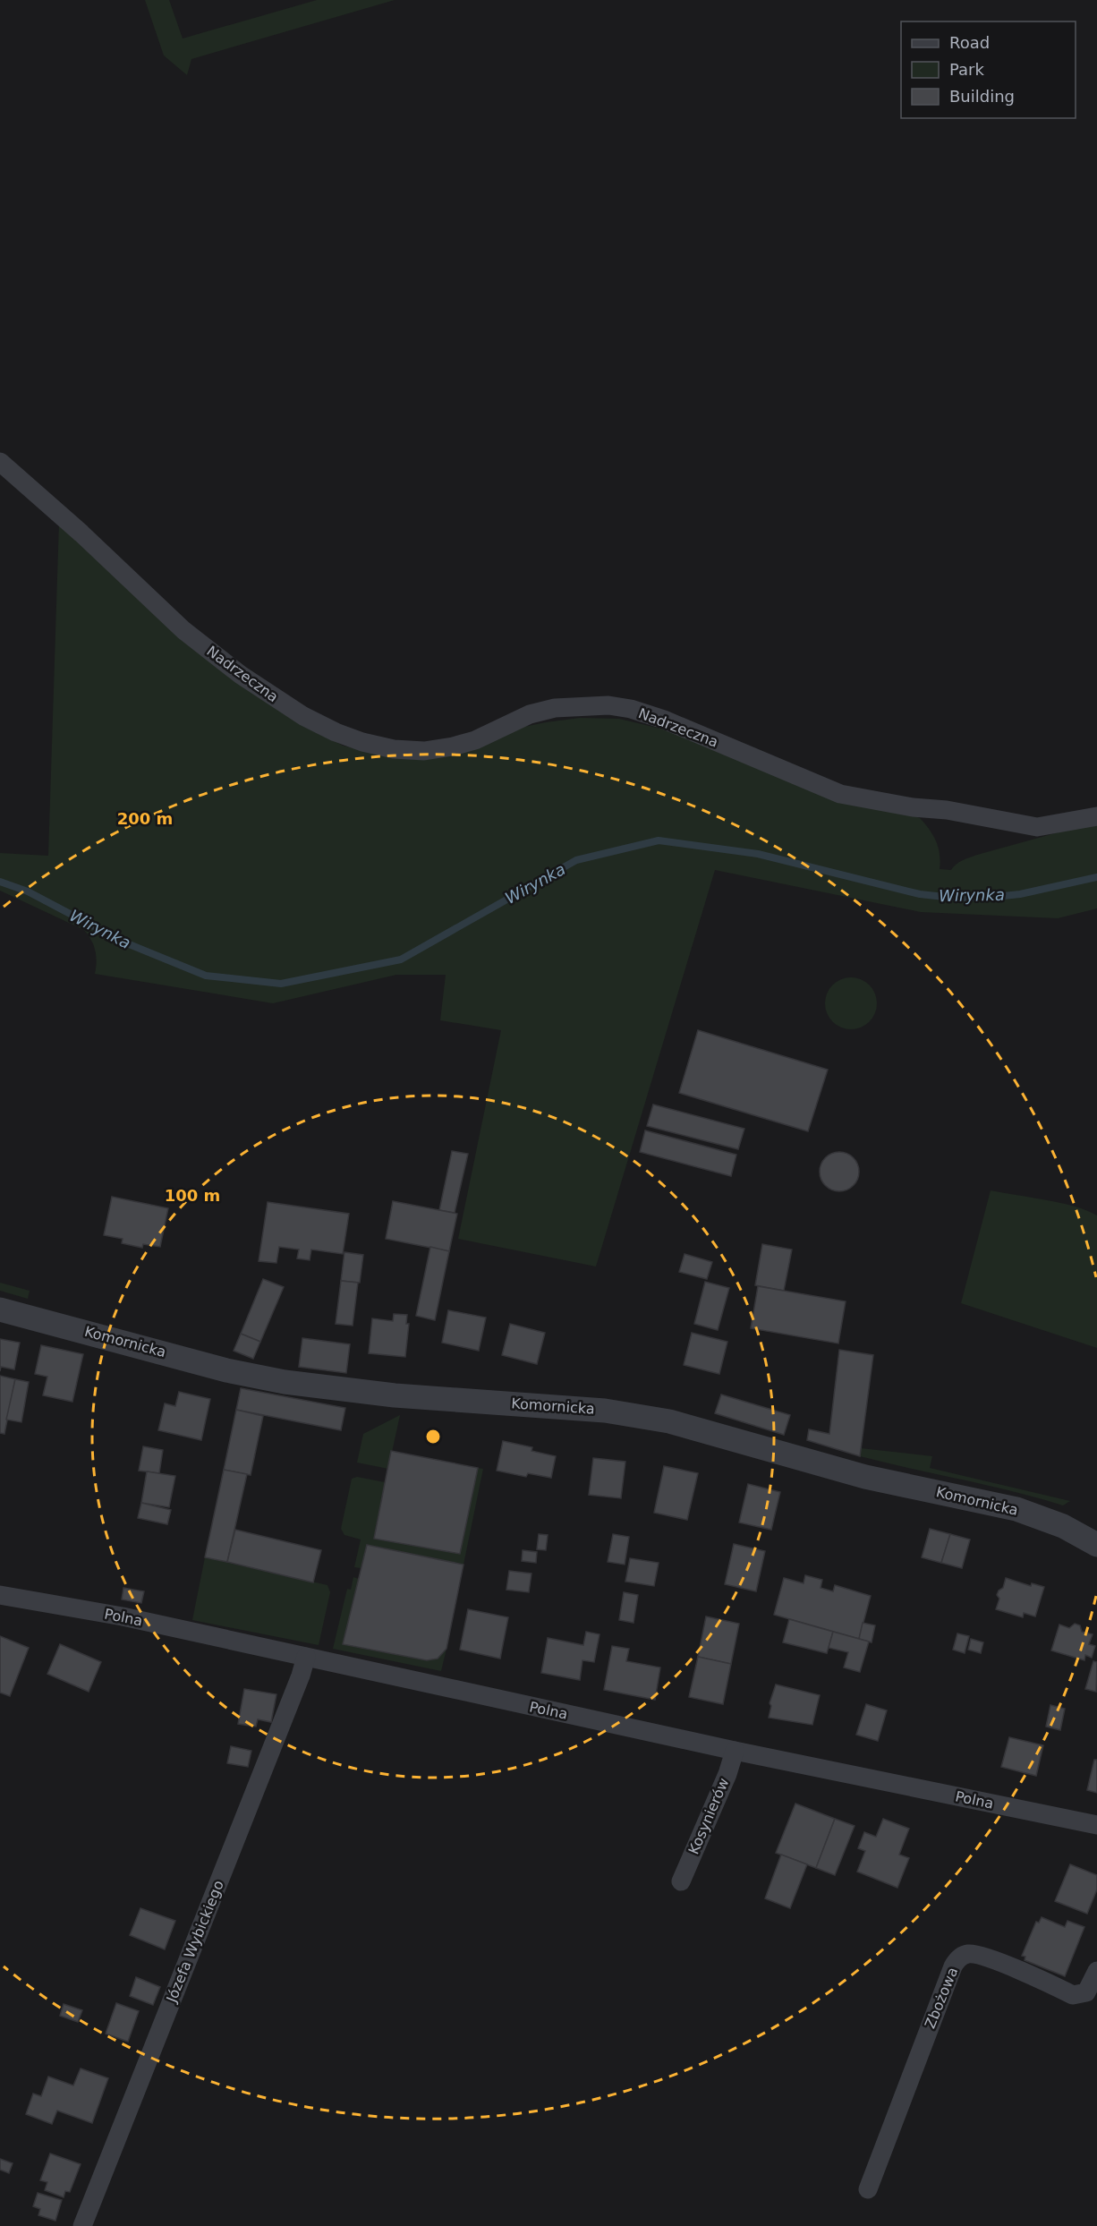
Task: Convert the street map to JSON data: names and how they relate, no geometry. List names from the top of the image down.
{
  "streets": {
    "street": [
      "Nadrzeczna",
      "Komornicka",
      "Polna",
      "Kosynierów",
      "Józefa Wybickiego",
      "Zbożowa"
    ]
  },
  "crossings": [
    ["Polna", "Kosynierów"],
    ["Polna", "Józefa Wybickiego"]
  ],
  "water": ["Wirynka"],
  "legend": ["Road", "Park", "Building"],
  "rings": ["200 m", "100 m"]
}
